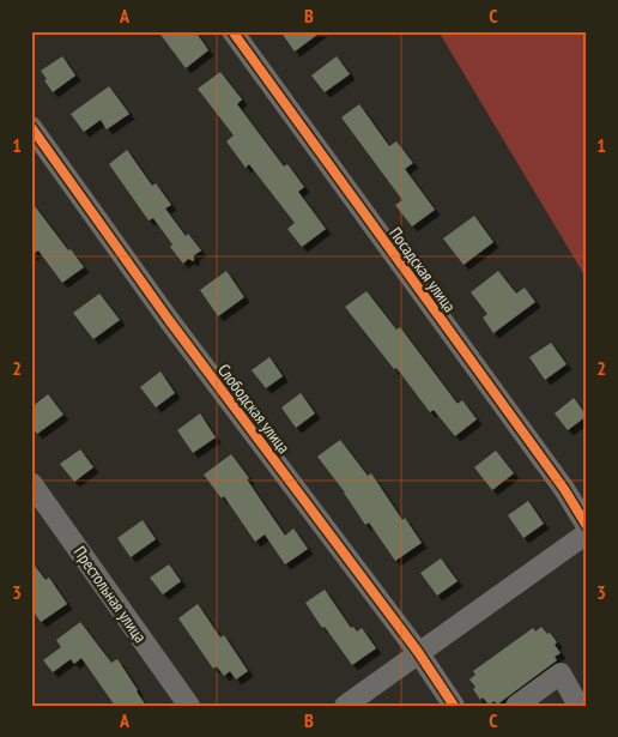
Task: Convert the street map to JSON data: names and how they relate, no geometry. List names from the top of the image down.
{
  "streets": {
    "street": ["Посадская улица", "Слободская улица", "Престольная улица"]
  },
  "grid": {
    "columns": ["A", "B", "C"],
    "rows": ["1", "2", "3"]
  }
}
